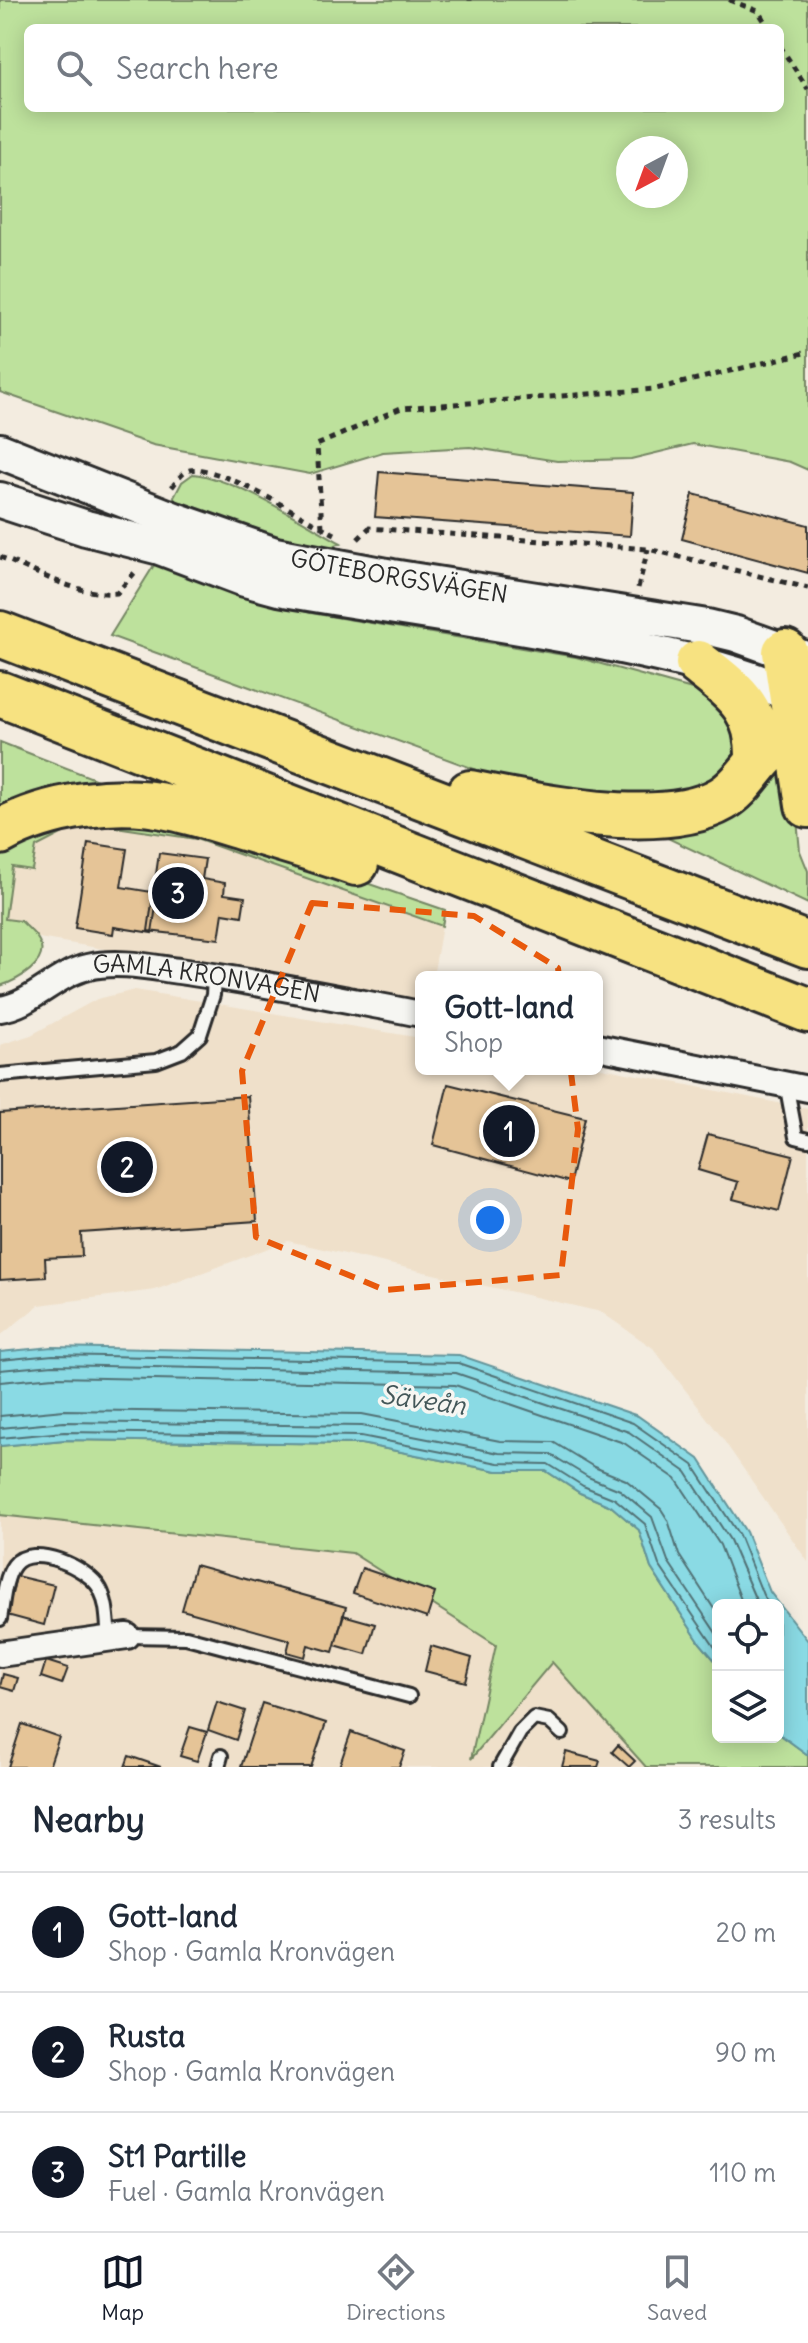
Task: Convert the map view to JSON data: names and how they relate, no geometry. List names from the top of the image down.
{
  "streets": {
    "main road": ["GÖTEBORGSVÄGEN"],
    "street": ["GAMLA KRONVÄGEN"]
  },
  "water": ["Säveån"],
  "north": "bottom left",
  "page": {
    "search": "Search here",
    "pins": ["3", "1", "2"],
    "popup": ["Gott-land", "Shop"],
    "heading": ["Nearby", "3 results"],
    "list": [
      {
        "mark": "1",
        "name": "Gott-land",
        "note": "Shop · Gamla Kronvägen",
        "value": "20 m"
      },
      {
        "mark": "2",
        "name": "Rusta",
        "note": "Shop · Gamla Kronvägen",
        "value": "90 m"
      },
      {
        "mark": "3",
        "name": "St1 Partille",
        "note": "Fuel · Gamla Kronvägen",
        "value": "110 m"
      }
    ],
    "nav": ["Map", "Directions", "Saved"]
  }
}
